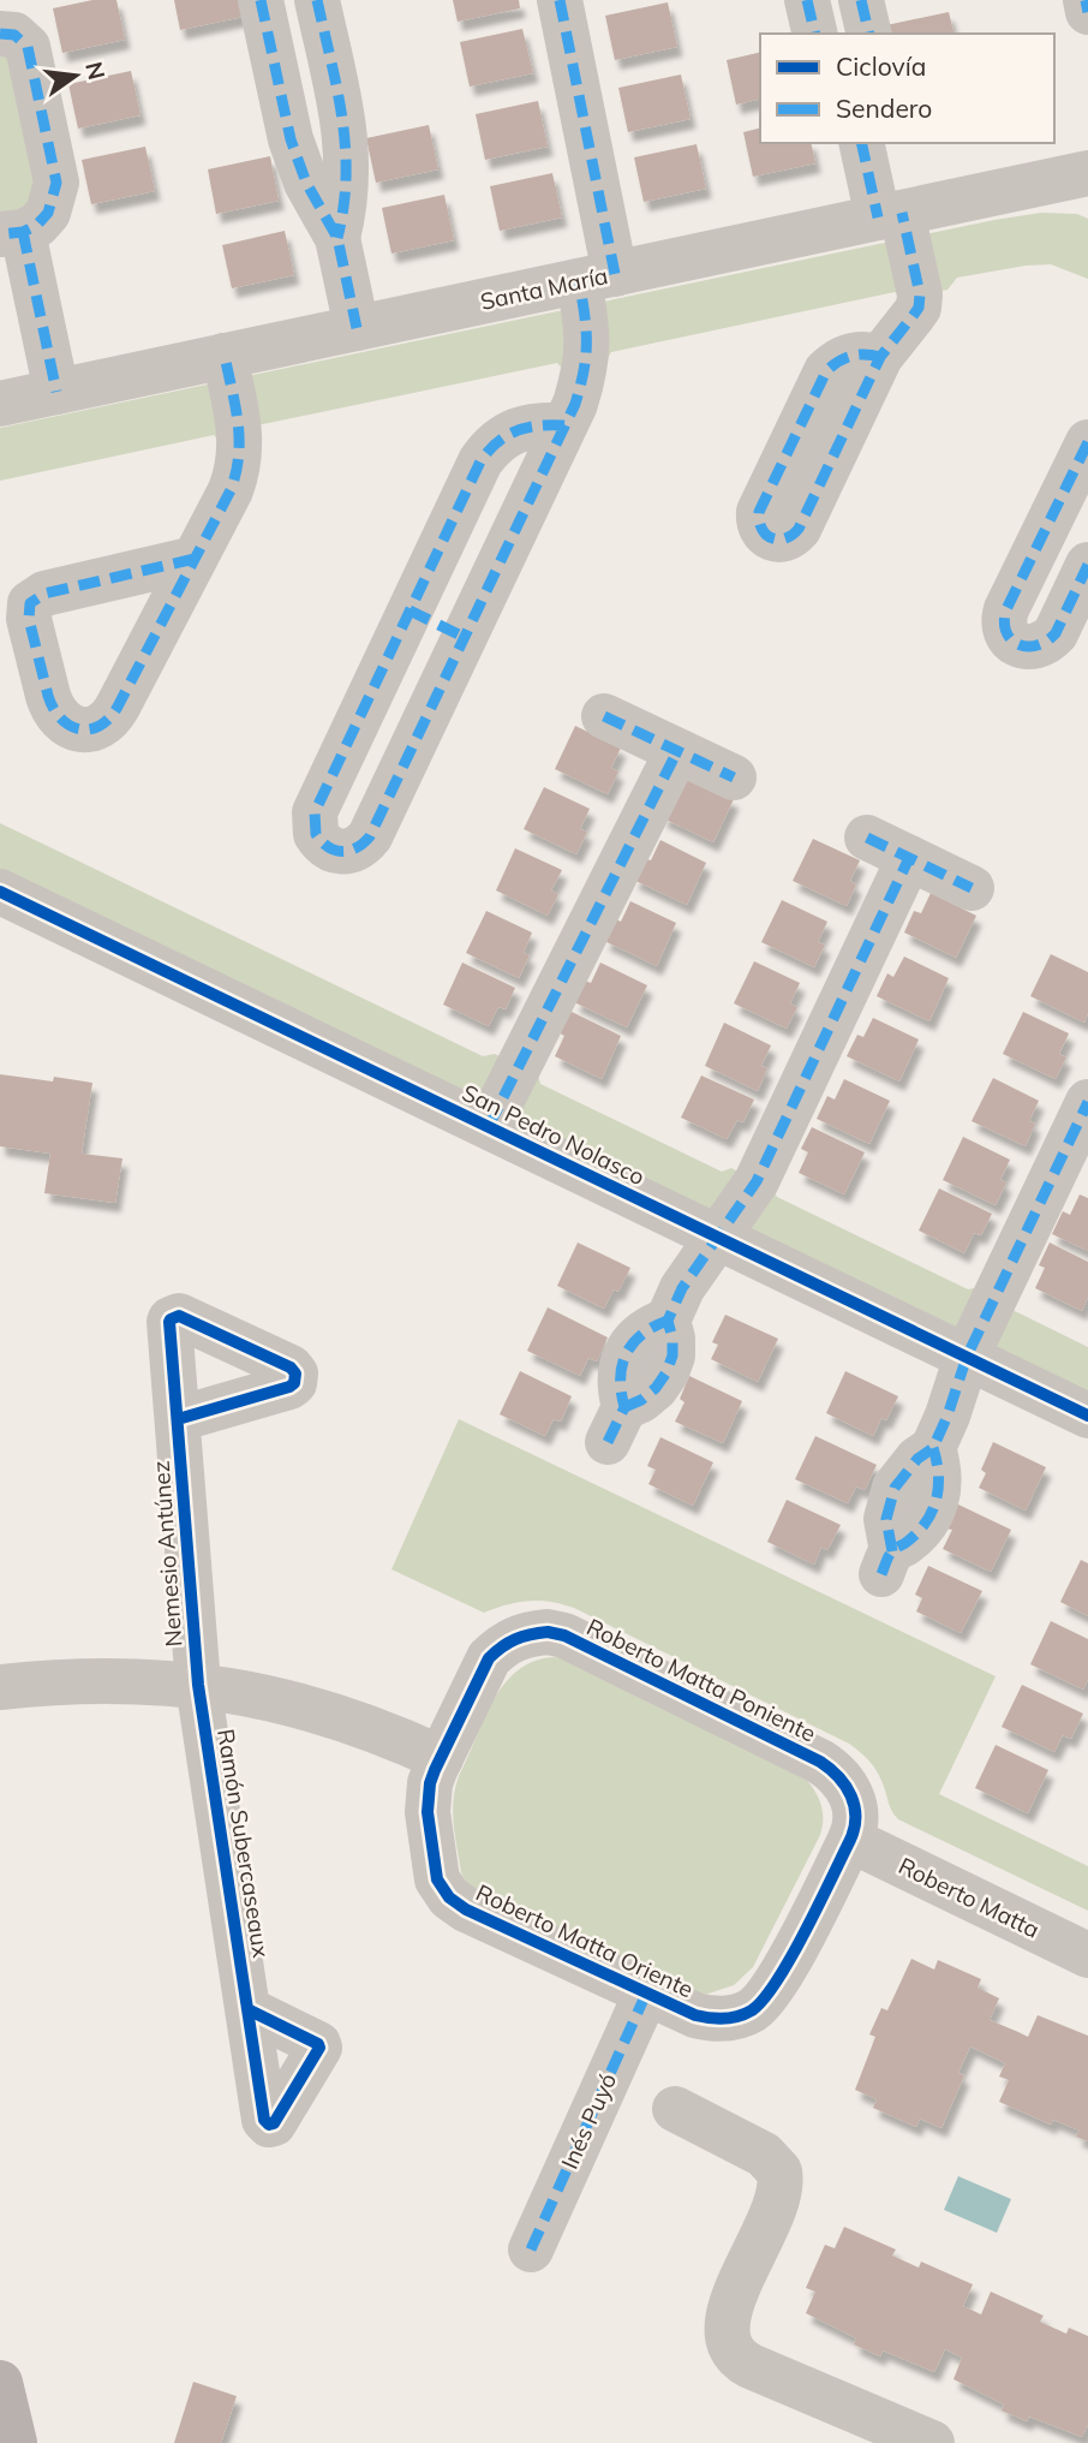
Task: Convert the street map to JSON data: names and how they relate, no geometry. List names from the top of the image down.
{
  "streets": {
    "street": [
      "Santa María",
      "San Pedro Nolasco",
      "Nemesio Antúnez",
      "Roberto Matta Poniente",
      "Ramón Subercaseaux",
      "Roberto Matta",
      "Roberto Matta Oriente",
      "Inés Puyó"
    ]
  },
  "crossings": [
    ["Nemesio Antúnez", "Ramón Subercaseaux"],
    ["Roberto Matta Poniente", "Roberto Matta"],
    ["Roberto Matta Poniente", "Roberto Matta Oriente"],
    ["Roberto Matta", "Roberto Matta Oriente"],
    ["Roberto Matta Oriente", "Inés Puyó"]
  ],
  "legend": ["Ciclovía", "Sendero"],
  "north": "right"
}
